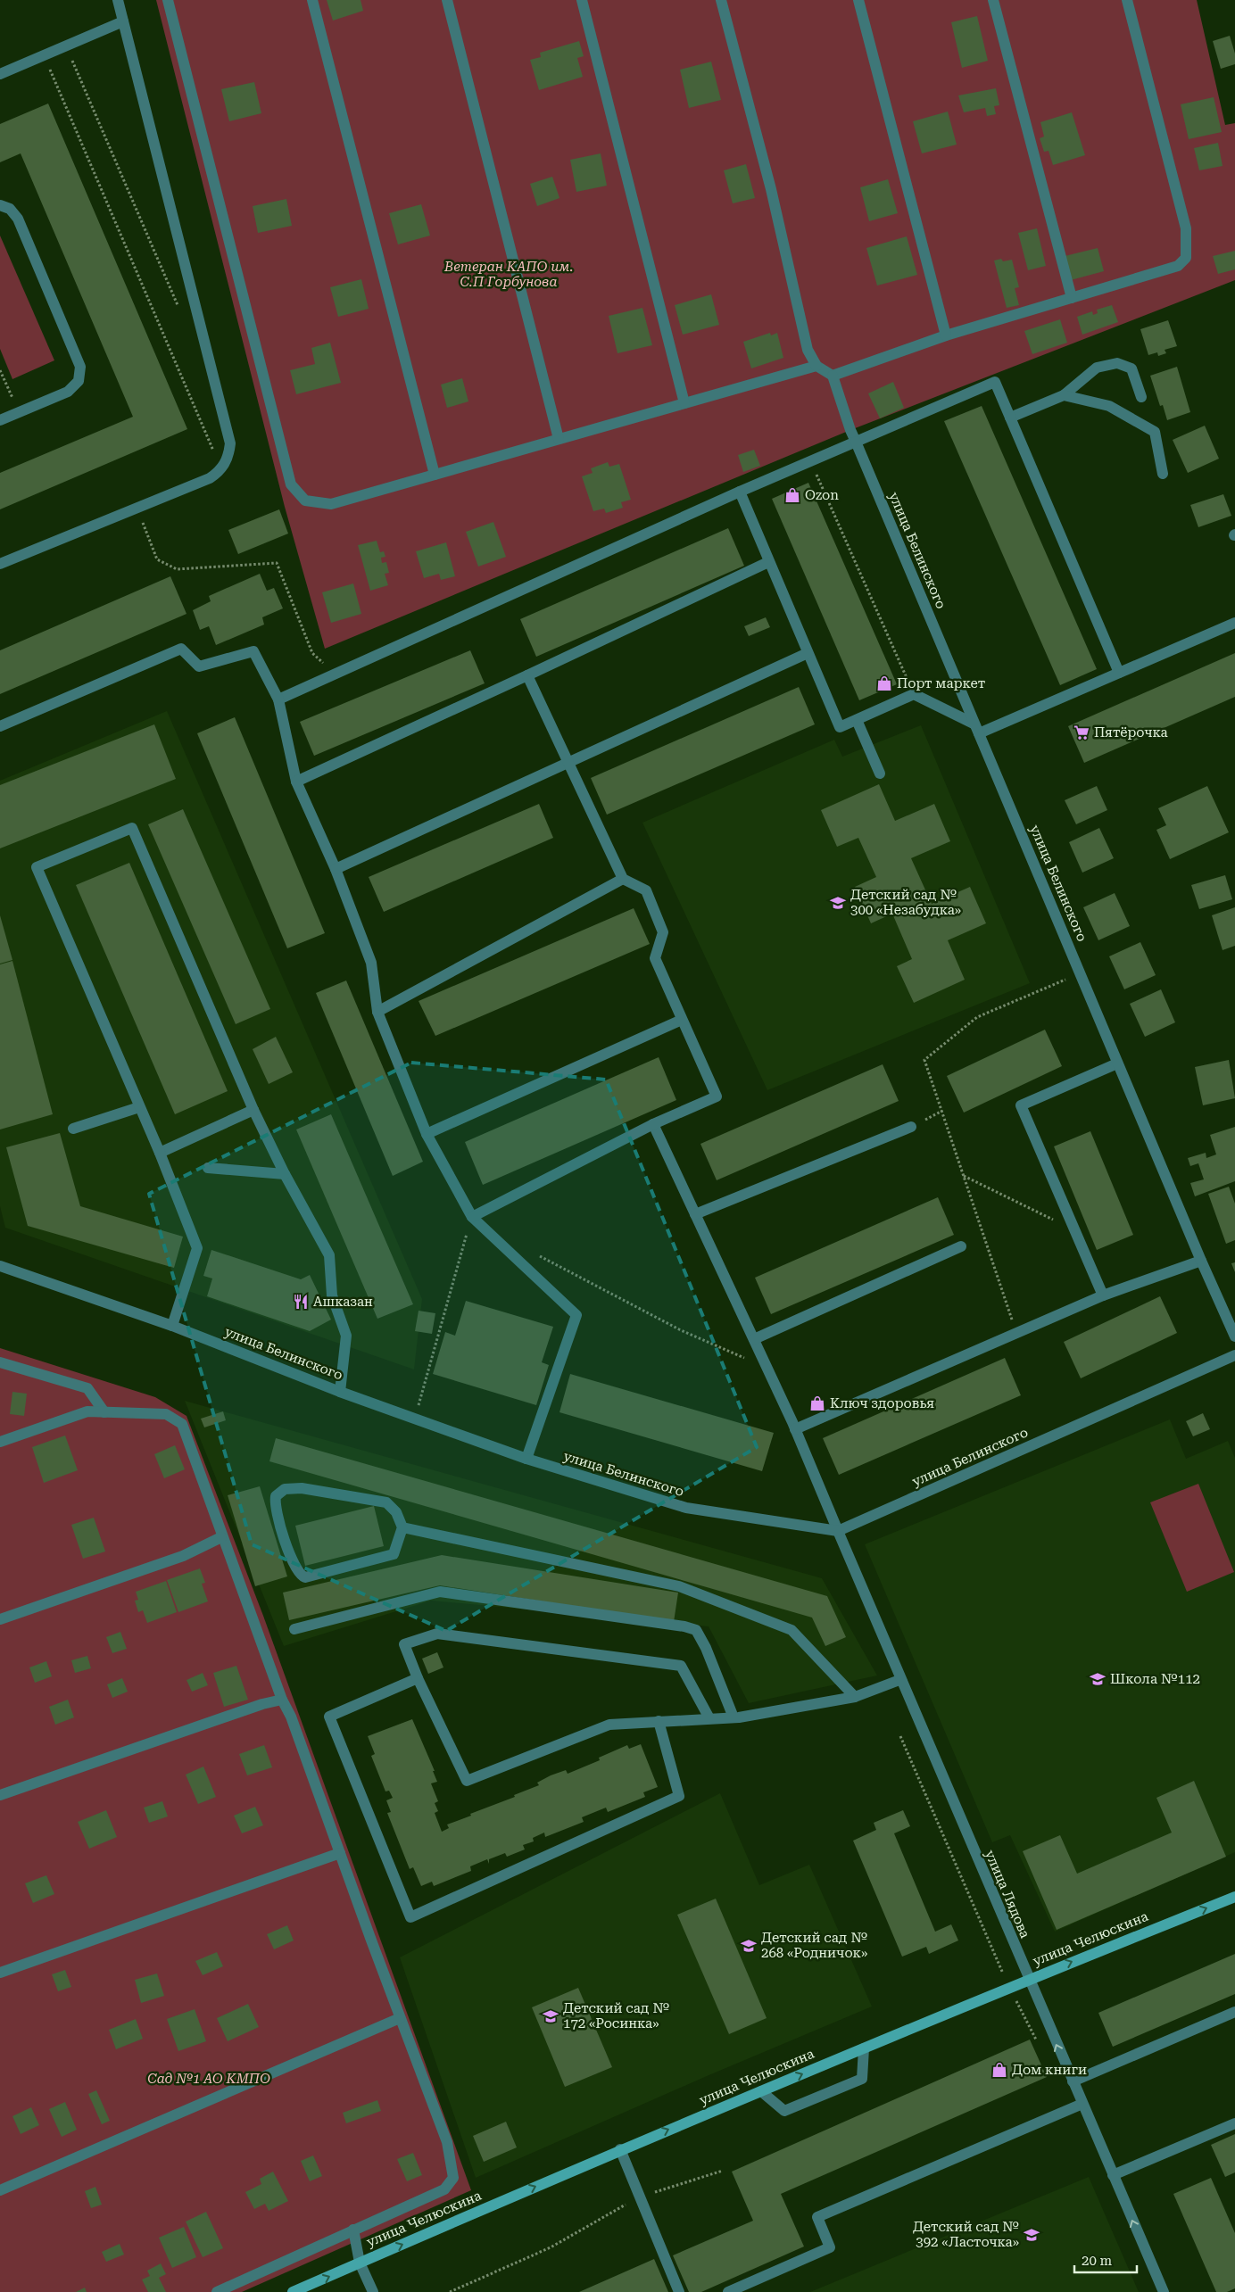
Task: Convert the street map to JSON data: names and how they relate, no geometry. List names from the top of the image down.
{
  "streets": {
    "main road": ["улица Челюскина"],
    "street": ["улица Белинского", "улица Лядова"]
  },
  "crossings": [
    ["улица Белинского", "улица Лядова"],
    ["улица Лядова", "улица Челюскина"]
  ],
  "one_way": ["улица Челюскина"],
  "parks": ["Ветеран КАПО им. С.П Горбунова", "Сад №1 АО КМПО"],
  "places": {
    "shop": [
      "Ozon",
      "Порт маркет",
      "Ключ здоровья",
      "Дом книги"
    ],
    "supermarket": ["Пятёрочка"],
    "school or university": [
      "Детский сад № 300 «Незабудка»",
      "Школа №112",
      "Детский сад № 268 «Родничок»",
      "Детский сад № 172 «Росинка»",
      "Детский сад № 392 «Ласточка»"
    ],
    "restaurant": ["Ашказан"]
  },
  "scale_bar": "20 m"
}
